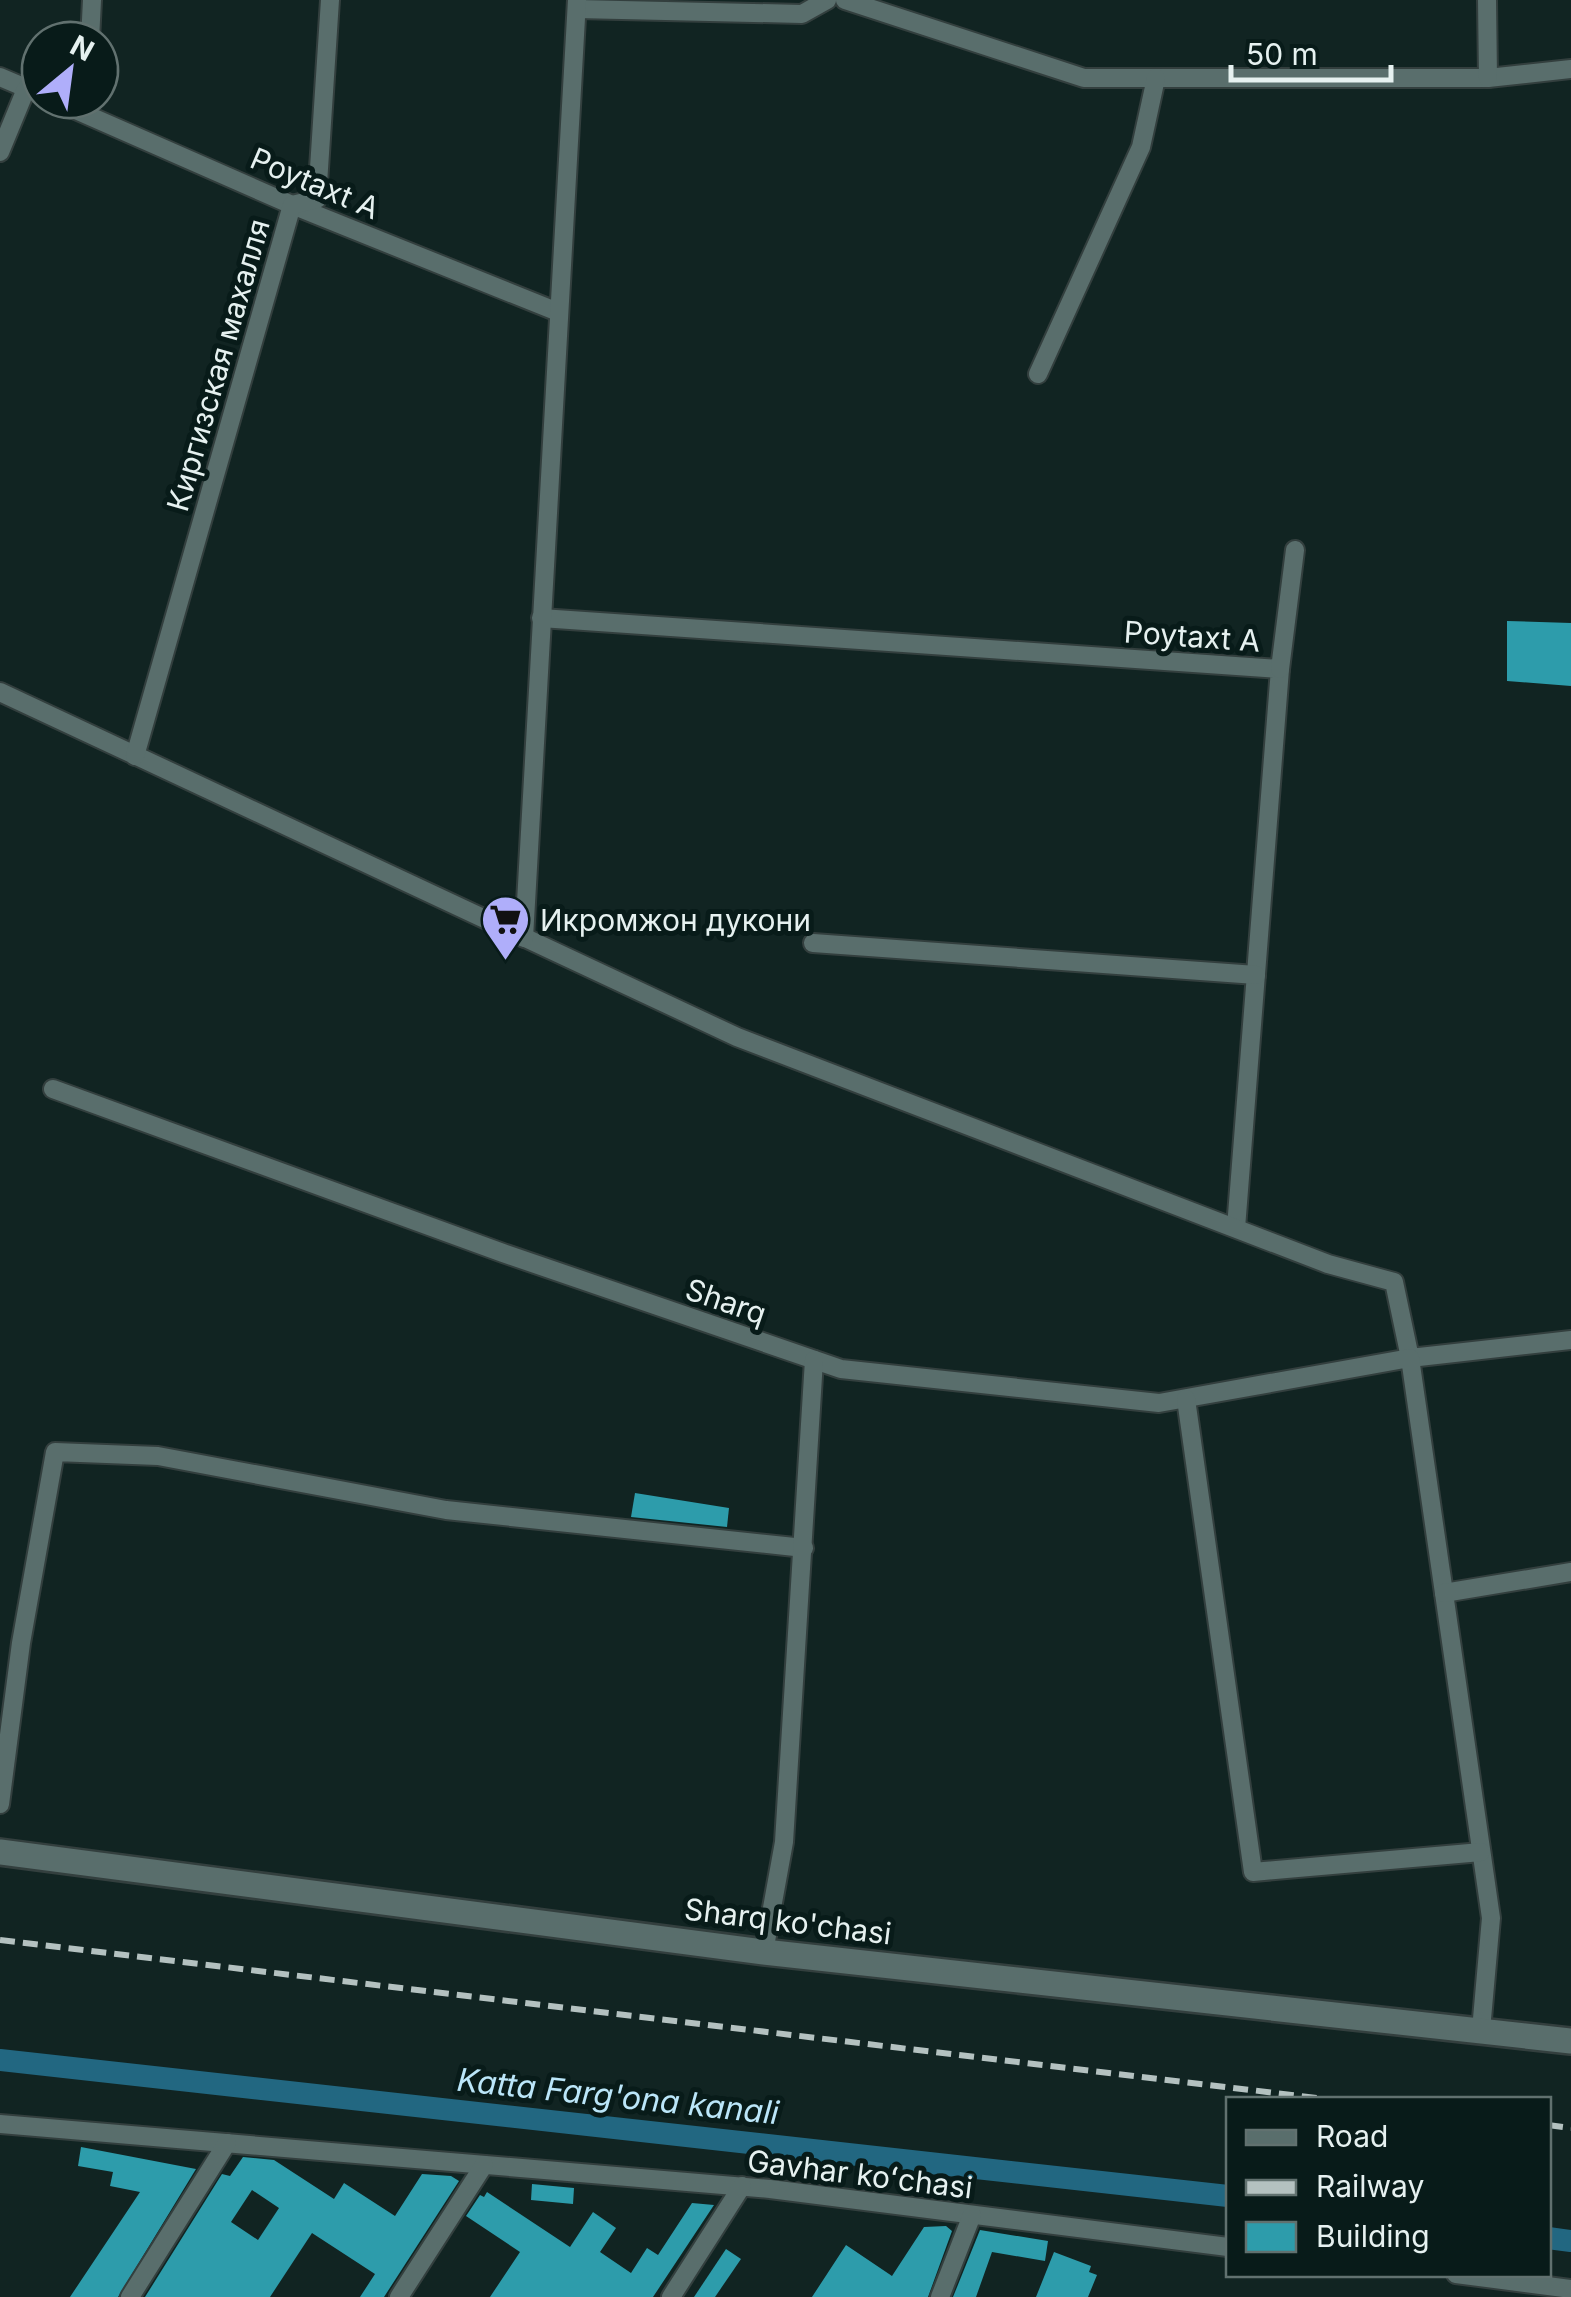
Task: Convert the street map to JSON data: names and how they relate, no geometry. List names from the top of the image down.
{
  "streets": {
    "main road": ["Sharq ko'chasi"],
    "street": [
      "Poytaxt A",
      "Киргизская махалля",
      "Sharq",
      "Gavhar koʻchasi"
    ]
  },
  "crossings": [
    ["Poytaxt A", "Киргизская махалля"]
  ],
  "water": ["Katta Farg'ona kanali"],
  "places": {
    "supermarket": ["Икромжон дукони"]
  },
  "legend": ["Road", "Railway", "Building"],
  "scale_bar": "50 m",
  "north": "top right"
}
